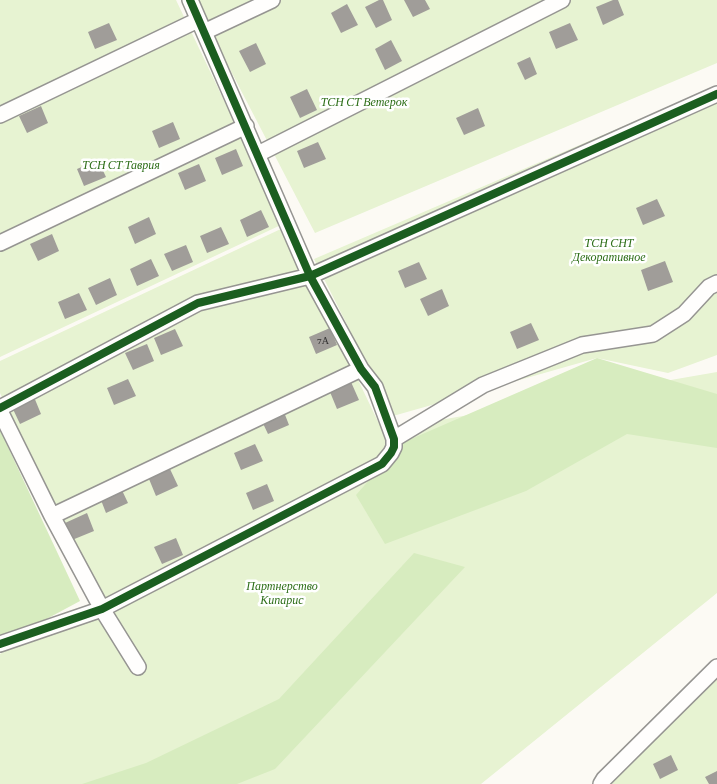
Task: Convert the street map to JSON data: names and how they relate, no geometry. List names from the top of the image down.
{
  "parks": [
    "ТСН СТ Ветерок",
    "ТСН СТ Таврия",
    "ТСН СНТ Декоративное",
    "Партнерство Кипарис"
  ],
  "house_numbers": ["7А"]
}
